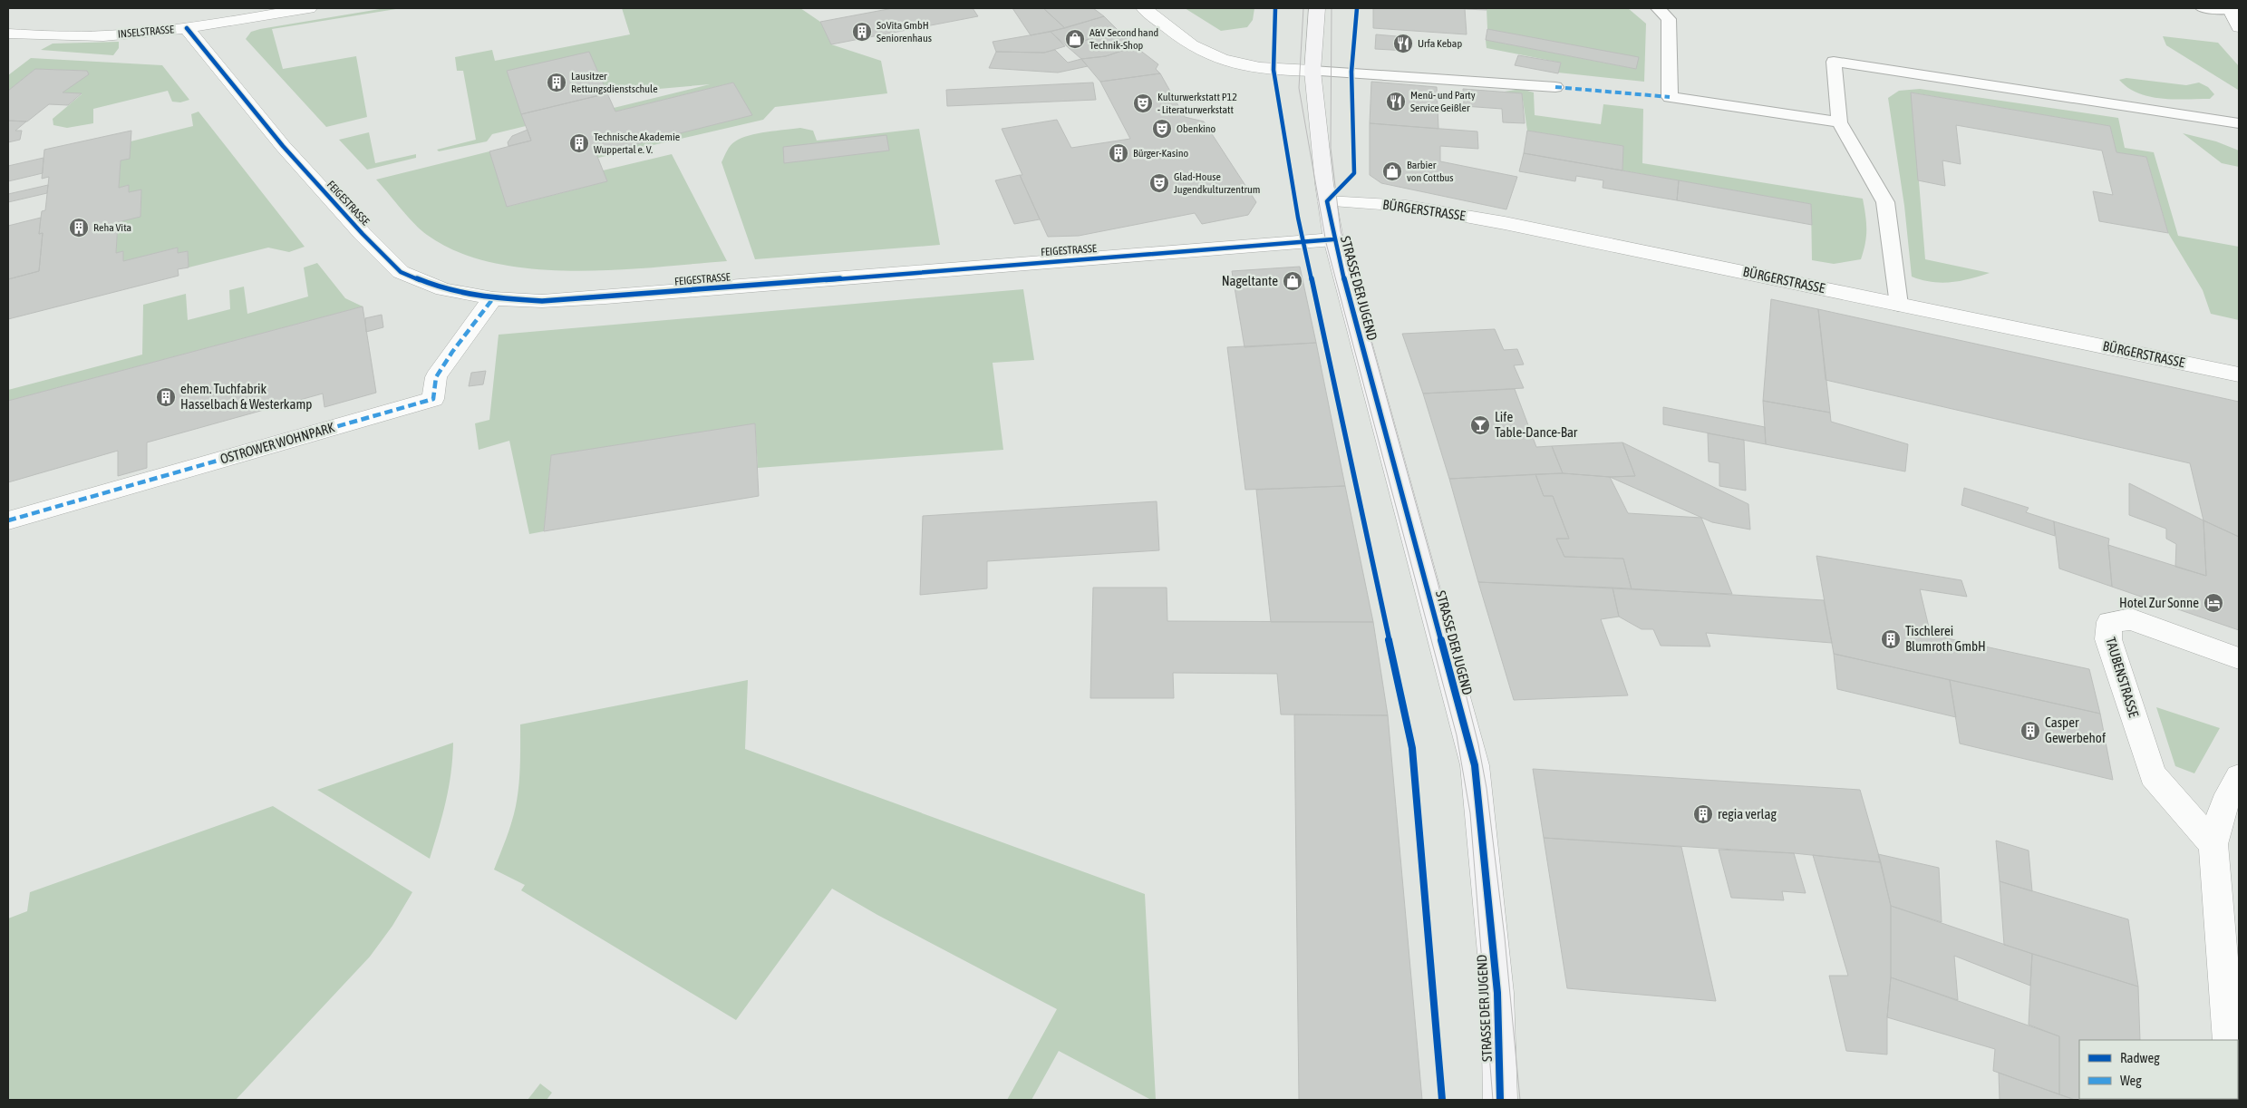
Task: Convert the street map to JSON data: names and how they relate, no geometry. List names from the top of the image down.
{
  "streets": {
    "main road": ["STRASSE DER JUGEND"],
    "street": [
      "INSELSTRASSE",
      "FEIGESTRASSE",
      "BÜRGERSTRASSE",
      "OSTROWER WOHNPARK",
      "TAUBENSTRASSE"
    ]
  },
  "crossings": [
    ["INSELSTRASSE", "FEIGESTRASSE"],
    ["FEIGESTRASSE", "STRASSE DER JUGEND"],
    ["FEIGESTRASSE", "OSTROWER WOHNPARK"],
    ["BÜRGERSTRASSE", "STRASSE DER JUGEND"]
  ],
  "places": {
    "building": [
      "SoVita GmbH Seniorenhaus",
      "Lausitzer Rettungsdienstschule",
      "Technische Akademie Wuppertal e. V.",
      "Bürger-Kasino",
      "Reha Vita",
      "ehem. Tuchfabrik Hasselbach & Westerkamp",
      "Tischlerei Blumroth GmbH",
      "Casper Gewerbehof",
      "regia verlag"
    ],
    "shop": ["A&V Second hand Technik-Shop", "Barbier von Cottbus", "Nageltante"],
    "restaurant": ["Urfa Kebap", "Menü- und Party Service Geißler"],
    "theatre": ["Kulturwerkstatt P12 - Literaturwerkstatt", "Obenkino", "Glad-House Jugendkulturzentrum"],
    "bar": ["Life Table-Dance-Bar"],
    "hotel": ["Hotel Zur Sonne"]
  },
  "legend": ["Radweg", "Weg"]
}
